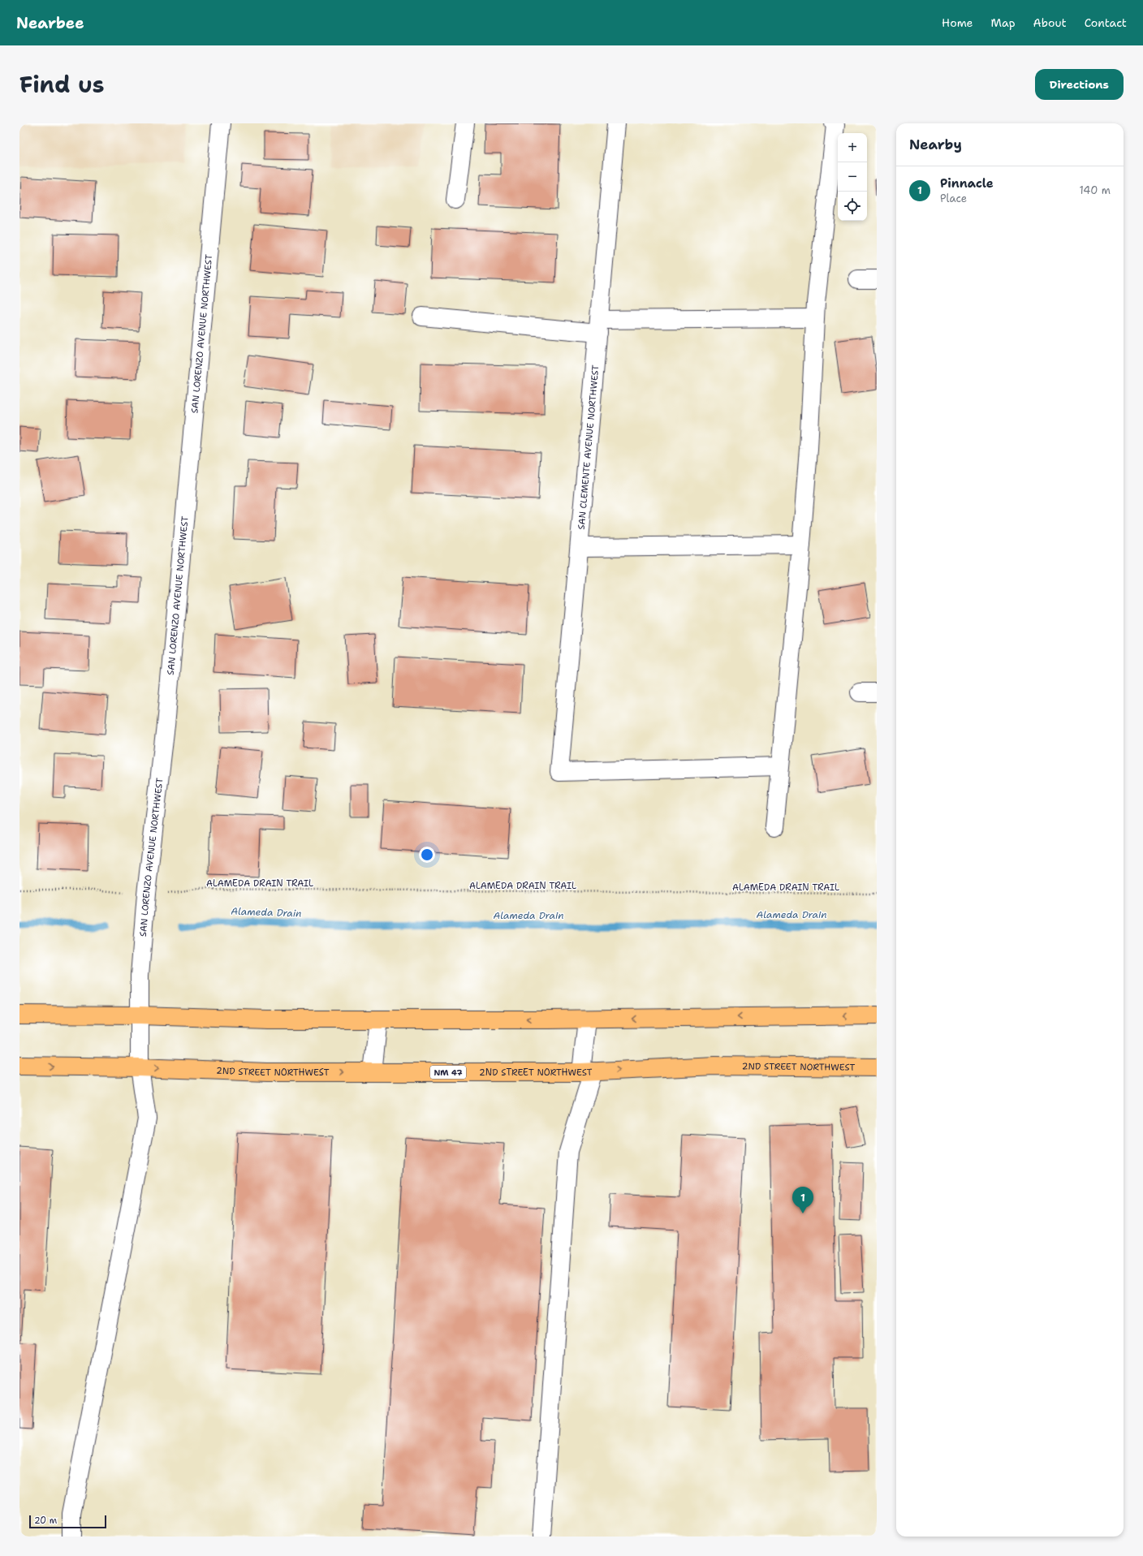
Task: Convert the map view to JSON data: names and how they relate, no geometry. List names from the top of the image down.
{
  "streets": {
    "main road": ["2ND STREET NORTHWEST", "NM 47"],
    "street": ["SAN LORENZO AVENUE NORTHWEST", "SAN CLEMENTE AVENUE NORTHWEST"],
    "path": ["ALAMEDA DRAIN TRAIL"]
  },
  "crossings": [
    ["SAN LORENZO AVENUE NORTHWEST", "2ND STREET NORTHWEST"]
  ],
  "water": ["Alameda Drain"],
  "scale_bar": "20 m",
  "page": {
    "header": "Nearbee",
    "nav": [
      "Home",
      "Map",
      "About",
      "Contact"
    ],
    "title": "Find us",
    "buttons": "Directions",
    "heading": "Nearby",
    "map_buttons": ["+", "−"],
    "list": [
      {
        "mark": "1",
        "name": "Pinnacle",
        "note": "Place",
        "value": "140 m"
      }
    ],
    "pins": "1",
    "scale": "20 m"
  }
}
